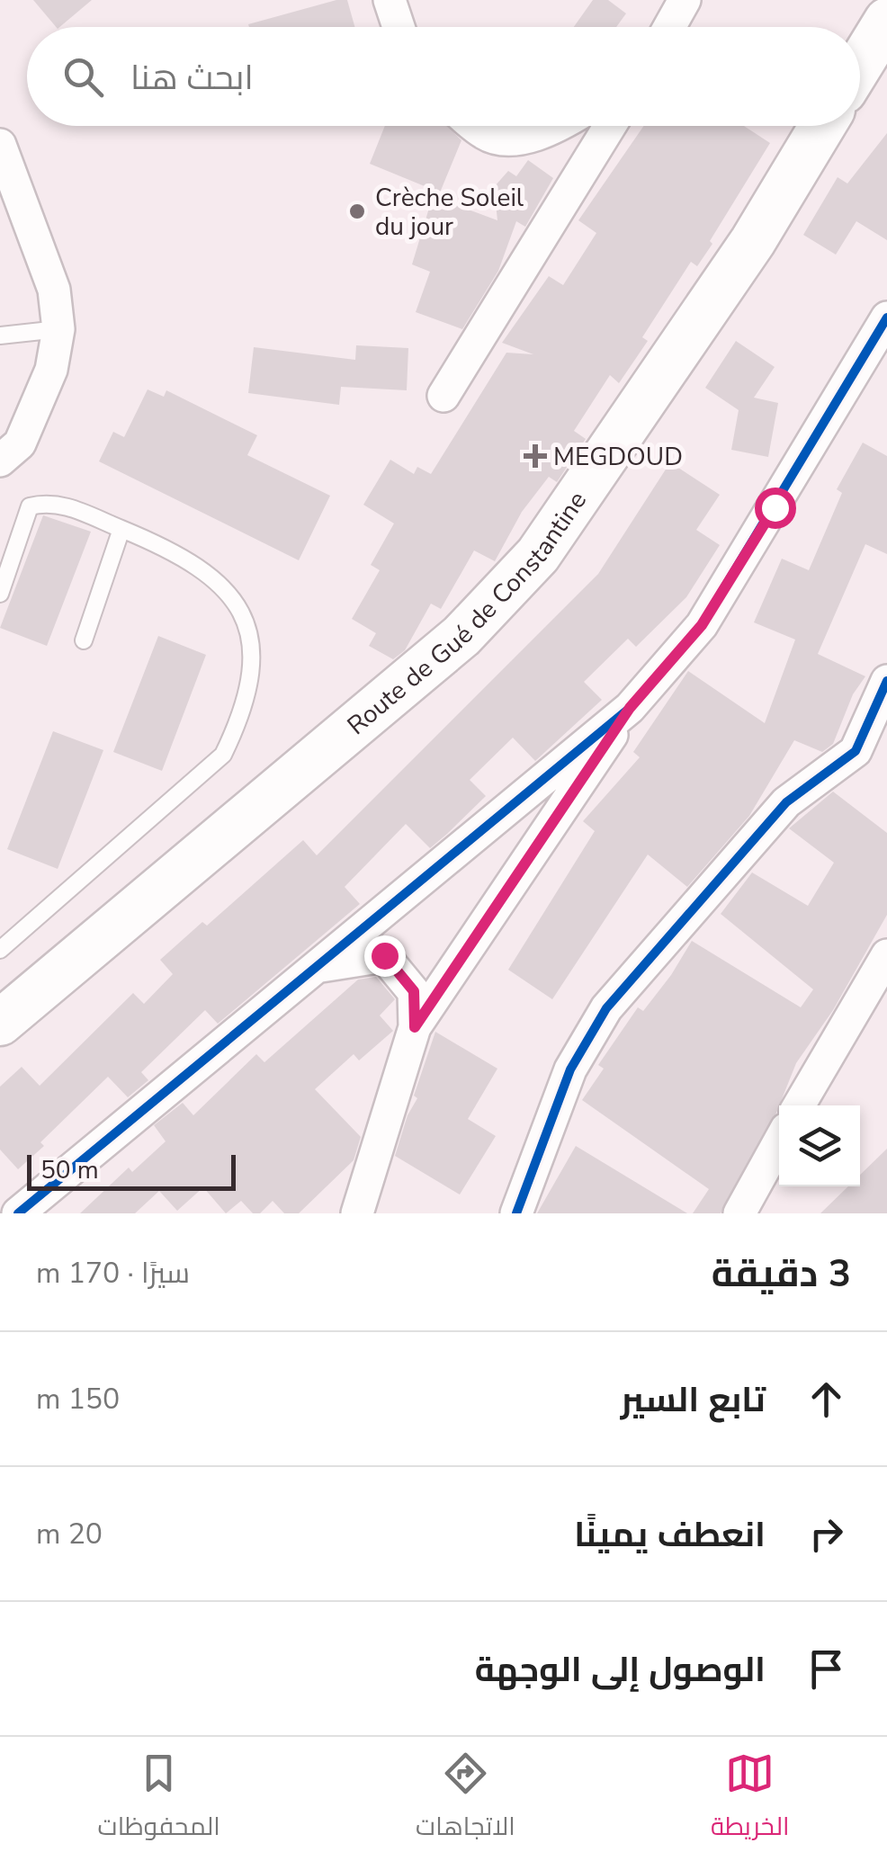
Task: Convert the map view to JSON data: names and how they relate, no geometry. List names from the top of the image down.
{
  "streets": {
    "main road": ["Route de Gué de Constantine"]
  },
  "places": {
    "other": ["Crèche Soleil du jour"],
    "health": ["MEGDOUD"]
  },
  "scale_bar": "50 m",
  "page": {
    "search": "ابحث هنا",
    "scale": "50 m",
    "heading": ["3 دقيقة", "سيرًا · 170 m"],
    "list": [
      ["تابع السير", "150 m"],
      ["انعطف يمينًا", "20 m"],
      "الوصول إلى الوجهة"
    ],
    "nav": ["الخريطة", "الاتجاهات", "المحفوظات"]
  }
}
